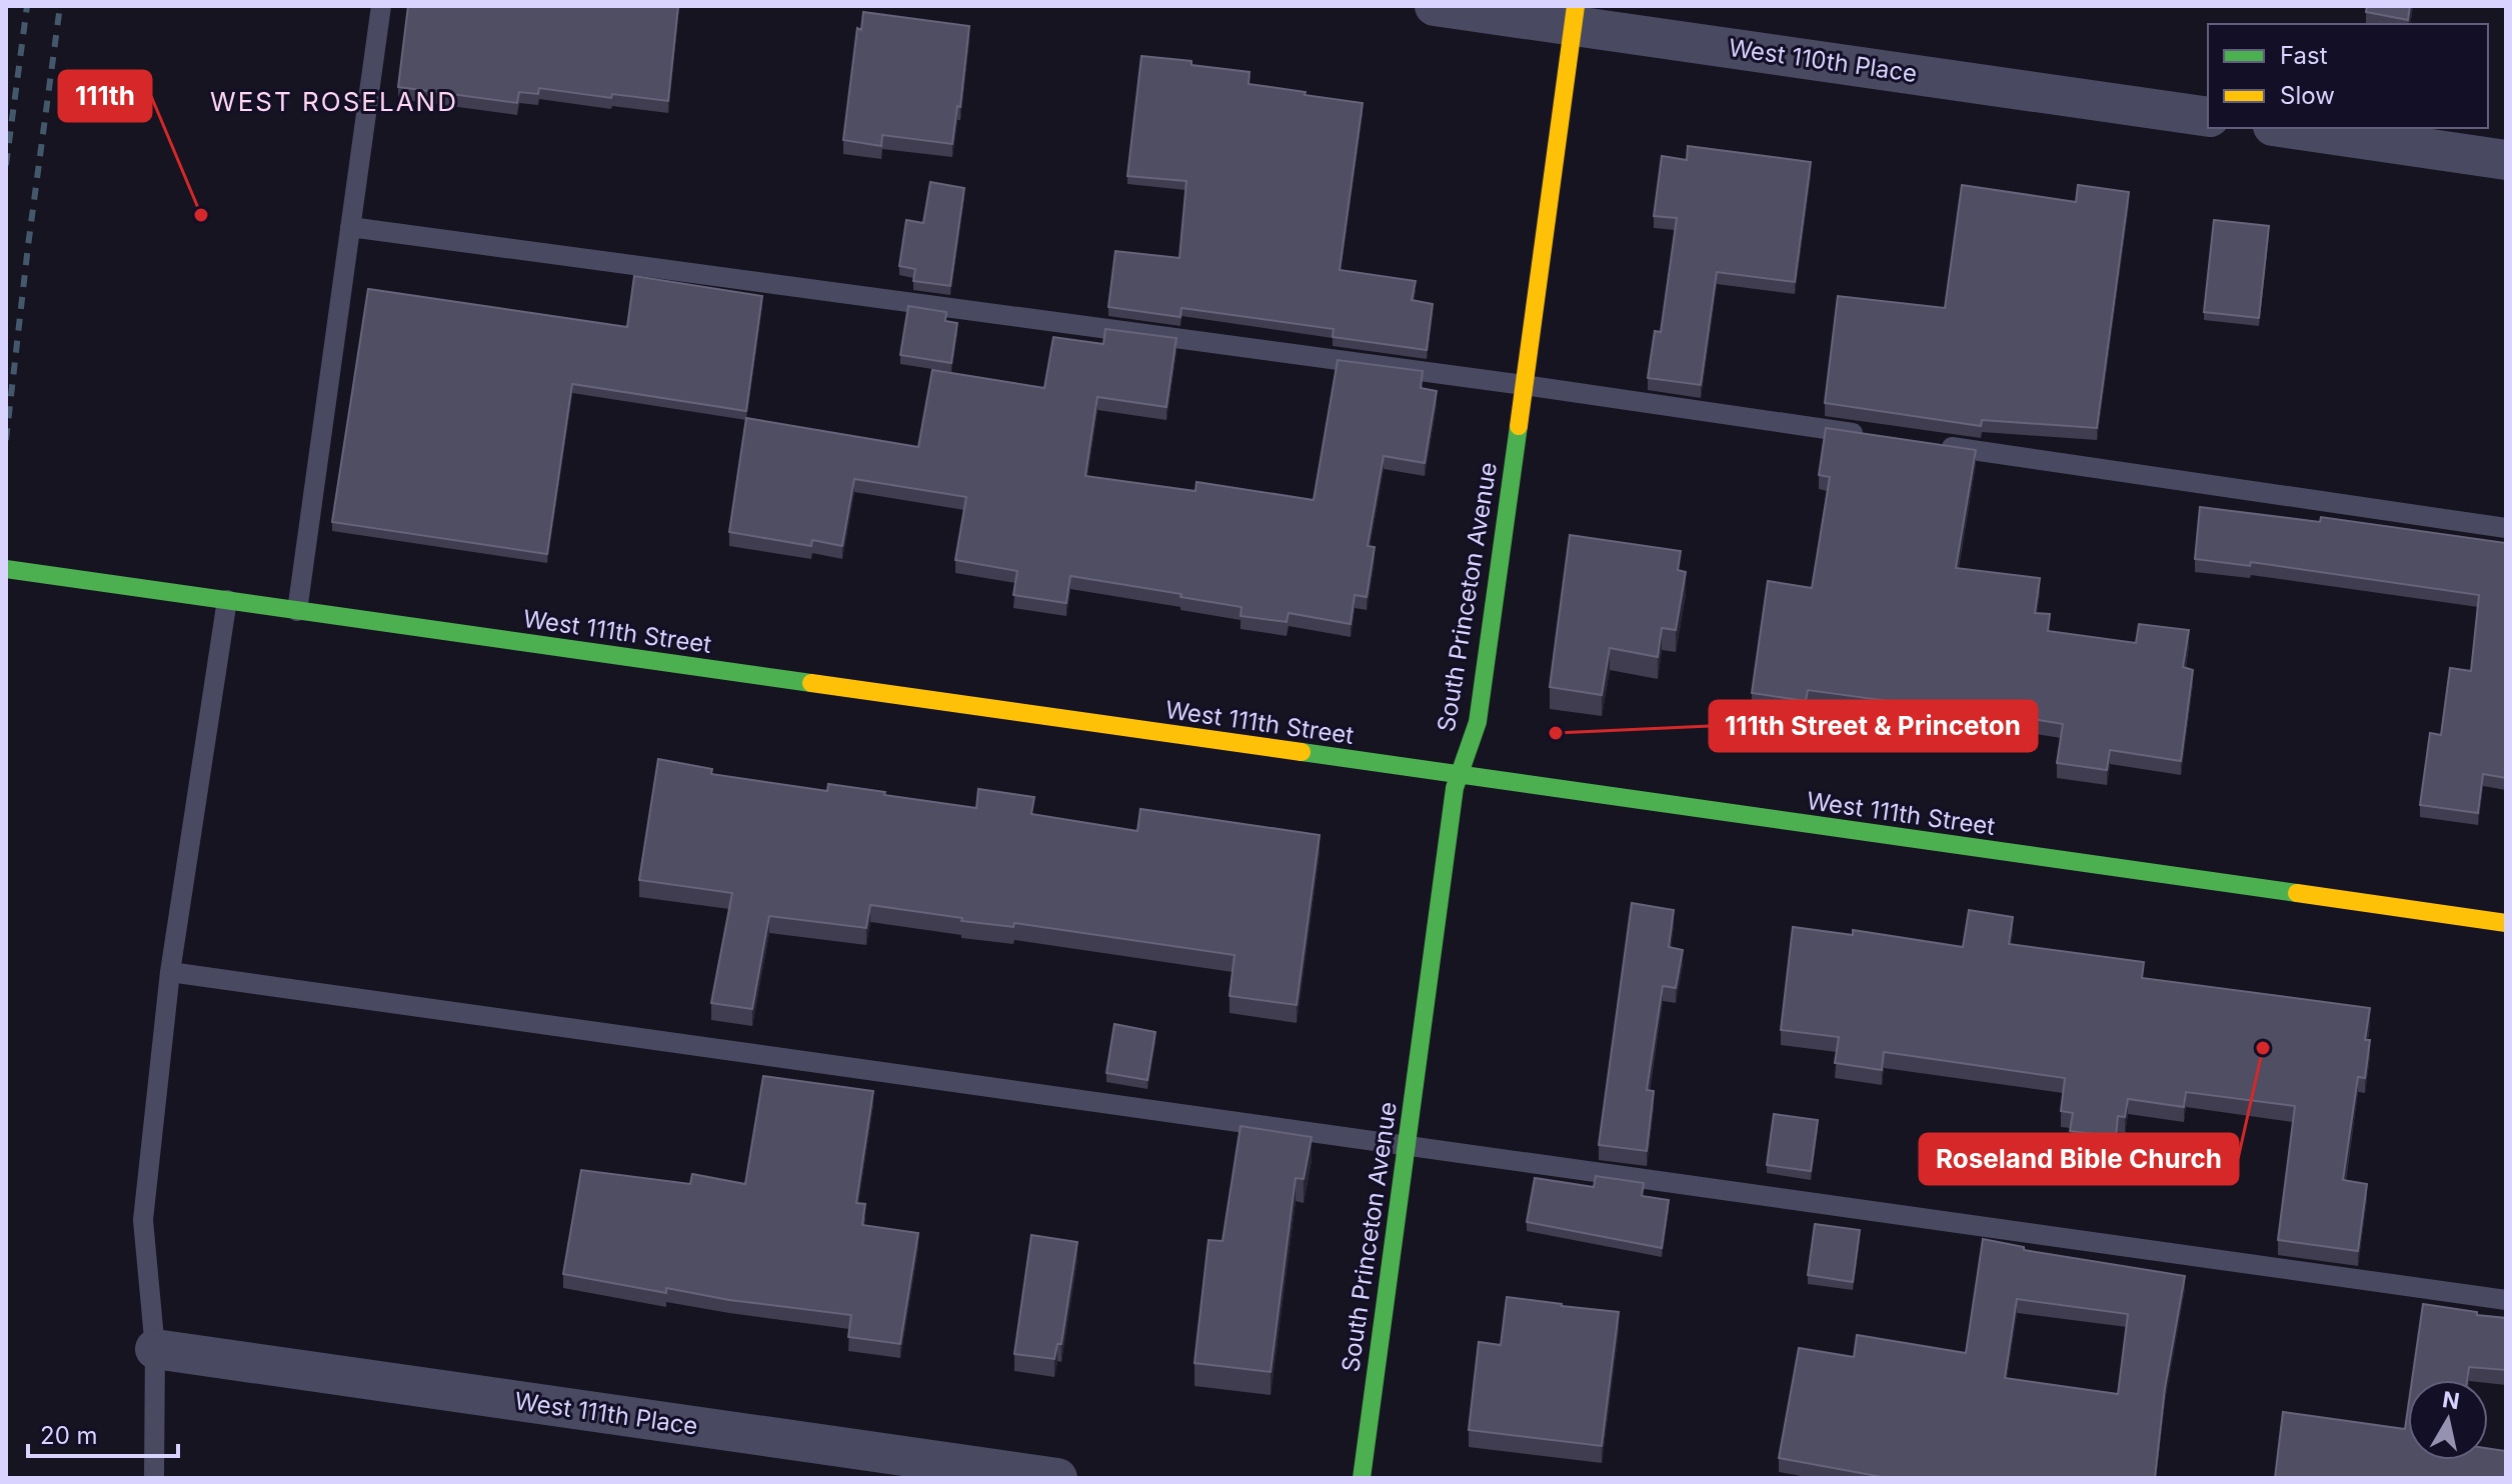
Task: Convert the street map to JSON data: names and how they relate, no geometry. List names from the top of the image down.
{
  "streets": {
    "main road": ["South Princeton Avenue", "West 111th Street"],
    "street": ["West 110th Place", "West 111th Place"]
  },
  "crossings": [
    ["West 110th Place", "South Princeton Avenue"],
    ["South Princeton Avenue", "West 111th Street"]
  ],
  "districts": ["WEST ROSELAND"],
  "places": ["111th", "111th Street & Princeton", "Roseland Bible Church"],
  "legend": ["Fast", "Slow"],
  "scale_bar": "20 m",
  "north": "top"
}
